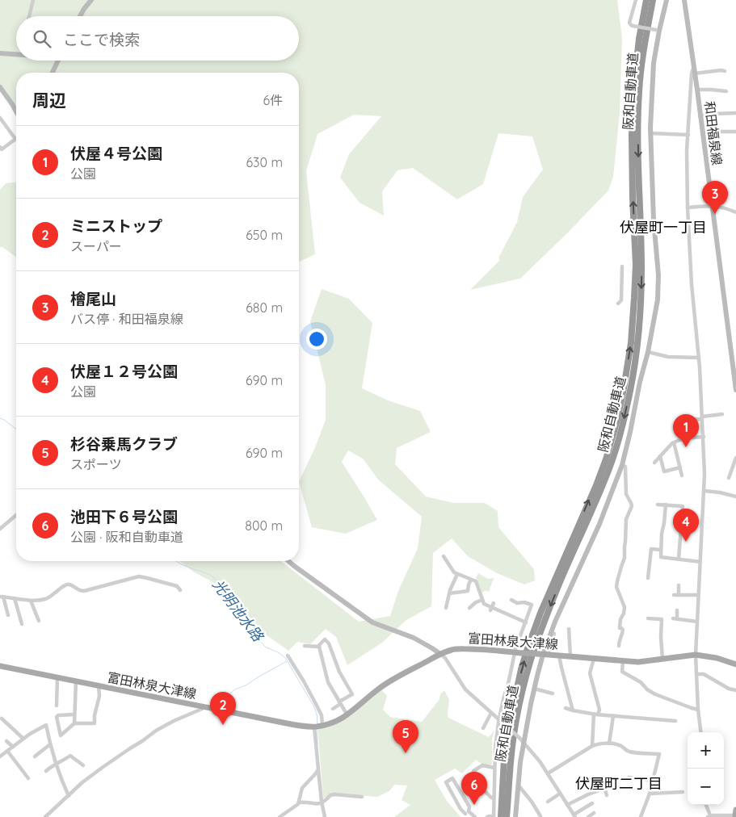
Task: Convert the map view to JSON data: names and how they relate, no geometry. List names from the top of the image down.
{
  "streets": {
    "highway": ["阪和自動車道"],
    "main road": ["富田林泉大津線"],
    "street": ["和田福泉線"]
  },
  "districts": ["伏屋町一丁目", "伏屋町二丁目"],
  "water": ["光明池水路"],
  "page": {
    "search": "ここで検索",
    "heading": ["周辺", "6件"],
    "list": [
      {
        "mark": "1",
        "name": "伏屋４号公園",
        "note": "公園",
        "value": "630 m"
      },
      {
        "mark": "2",
        "name": "ミニストップ",
        "note": "スーパー",
        "value": "650 m"
      },
      {
        "mark": "3",
        "name": "檜尾山",
        "note": "バス停 · 和田福泉線",
        "value": "680 m"
      },
      {
        "mark": "4",
        "name": "伏屋１２号公園",
        "note": "公園",
        "value": "690 m"
      },
      {
        "mark": "5",
        "name": "杉谷乗馬クラブ",
        "note": "スポーツ",
        "value": "690 m"
      },
      {
        "mark": "6",
        "name": "池田下６号公園",
        "note": "公園 · 阪和自動車道",
        "value": "800 m"
      }
    ],
    "pins": [
      "3",
      "1",
      "4",
      "2",
      "5",
      "6"
    ],
    "map_buttons": ["+", "−"]
  }
}
